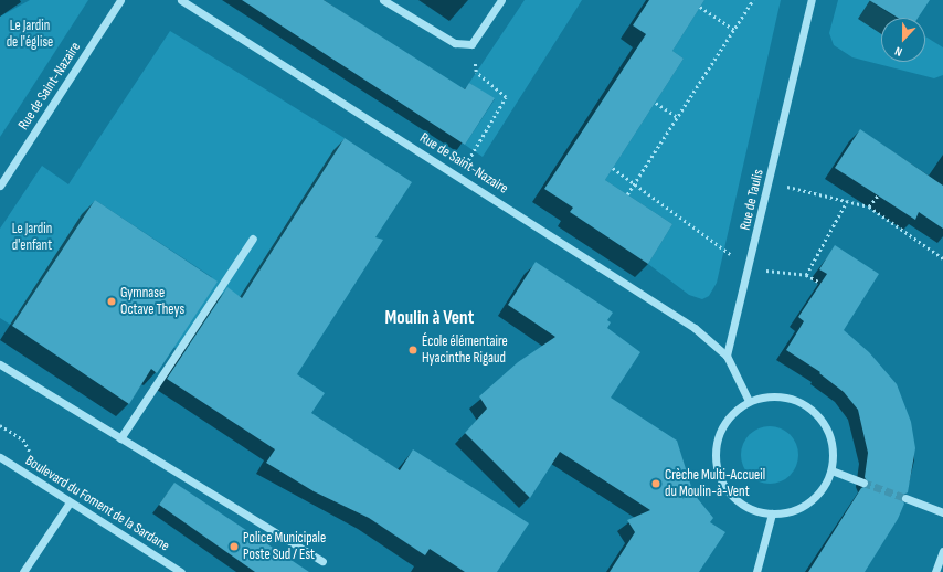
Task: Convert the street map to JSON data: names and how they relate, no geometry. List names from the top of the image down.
{
  "streets": {
    "street": ["Rue de Saint-Nazaire", "Rue de Taulis", "Boulevard du Foment de la Sardane"]
  },
  "crossings": [
    ["Rue de Saint-Nazaire", "Rue de Taulis"]
  ],
  "districts": ["Moulin à Vent"],
  "parks": ["Le Jardin de l'église", "Le Jardin d'enfant"],
  "places": [
    "Gymnase Octave Theys",
    "École élémentaire Hyacinthe Rigaud",
    "Crèche Multi-Accueil du Moulin-à-Vent",
    "Police Municipale Poste Sud / Est"
  ],
  "north": "bottom"
}
